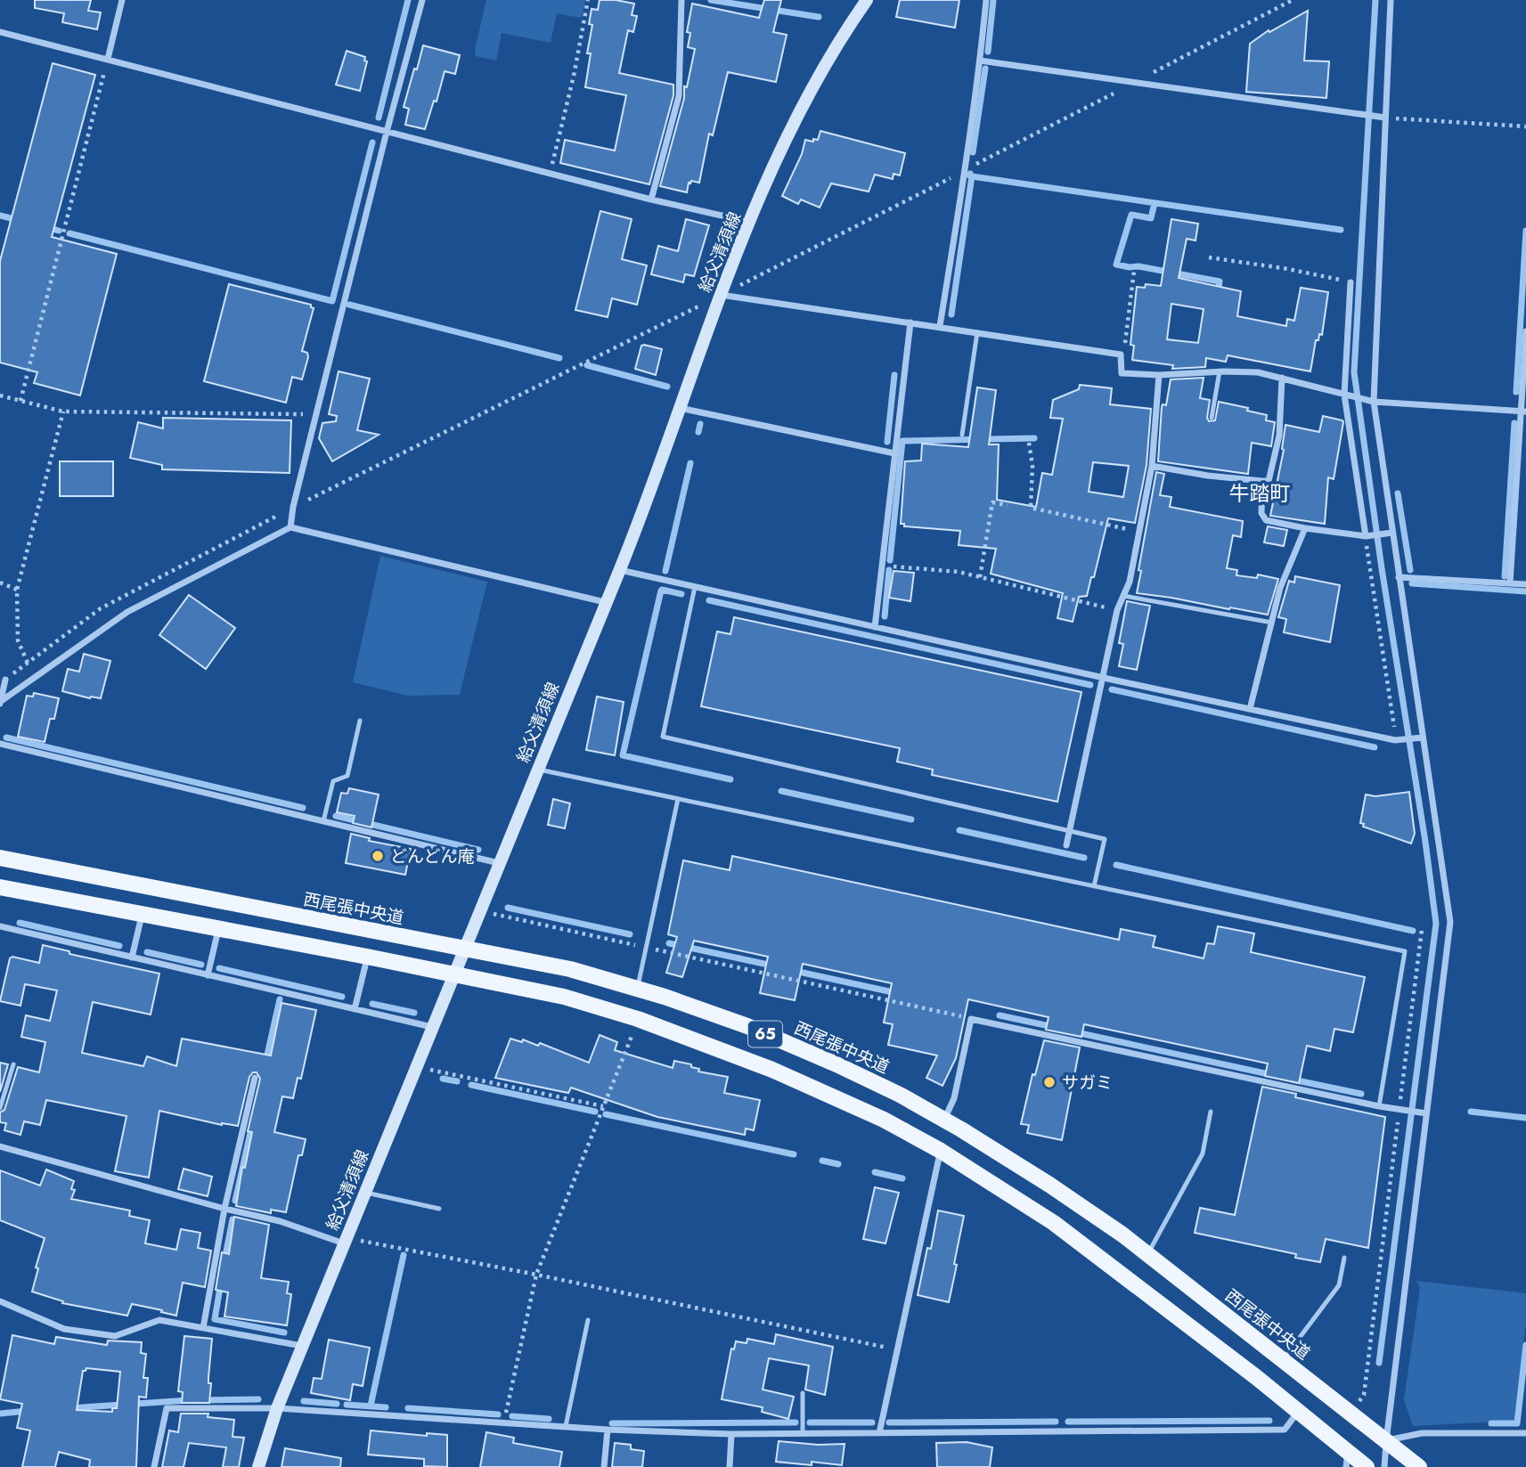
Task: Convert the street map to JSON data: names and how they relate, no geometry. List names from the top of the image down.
{
  "streets": {
    "main road": ["給父清須線", "西尾張中央道", "65"]
  },
  "crossings": [
    ["給父清須線", "西尾張中央道"],
    ["給父清須線", "65"]
  ],
  "districts": ["牛踏町"],
  "places": ["どんどん庵", "サガミ"]
}
